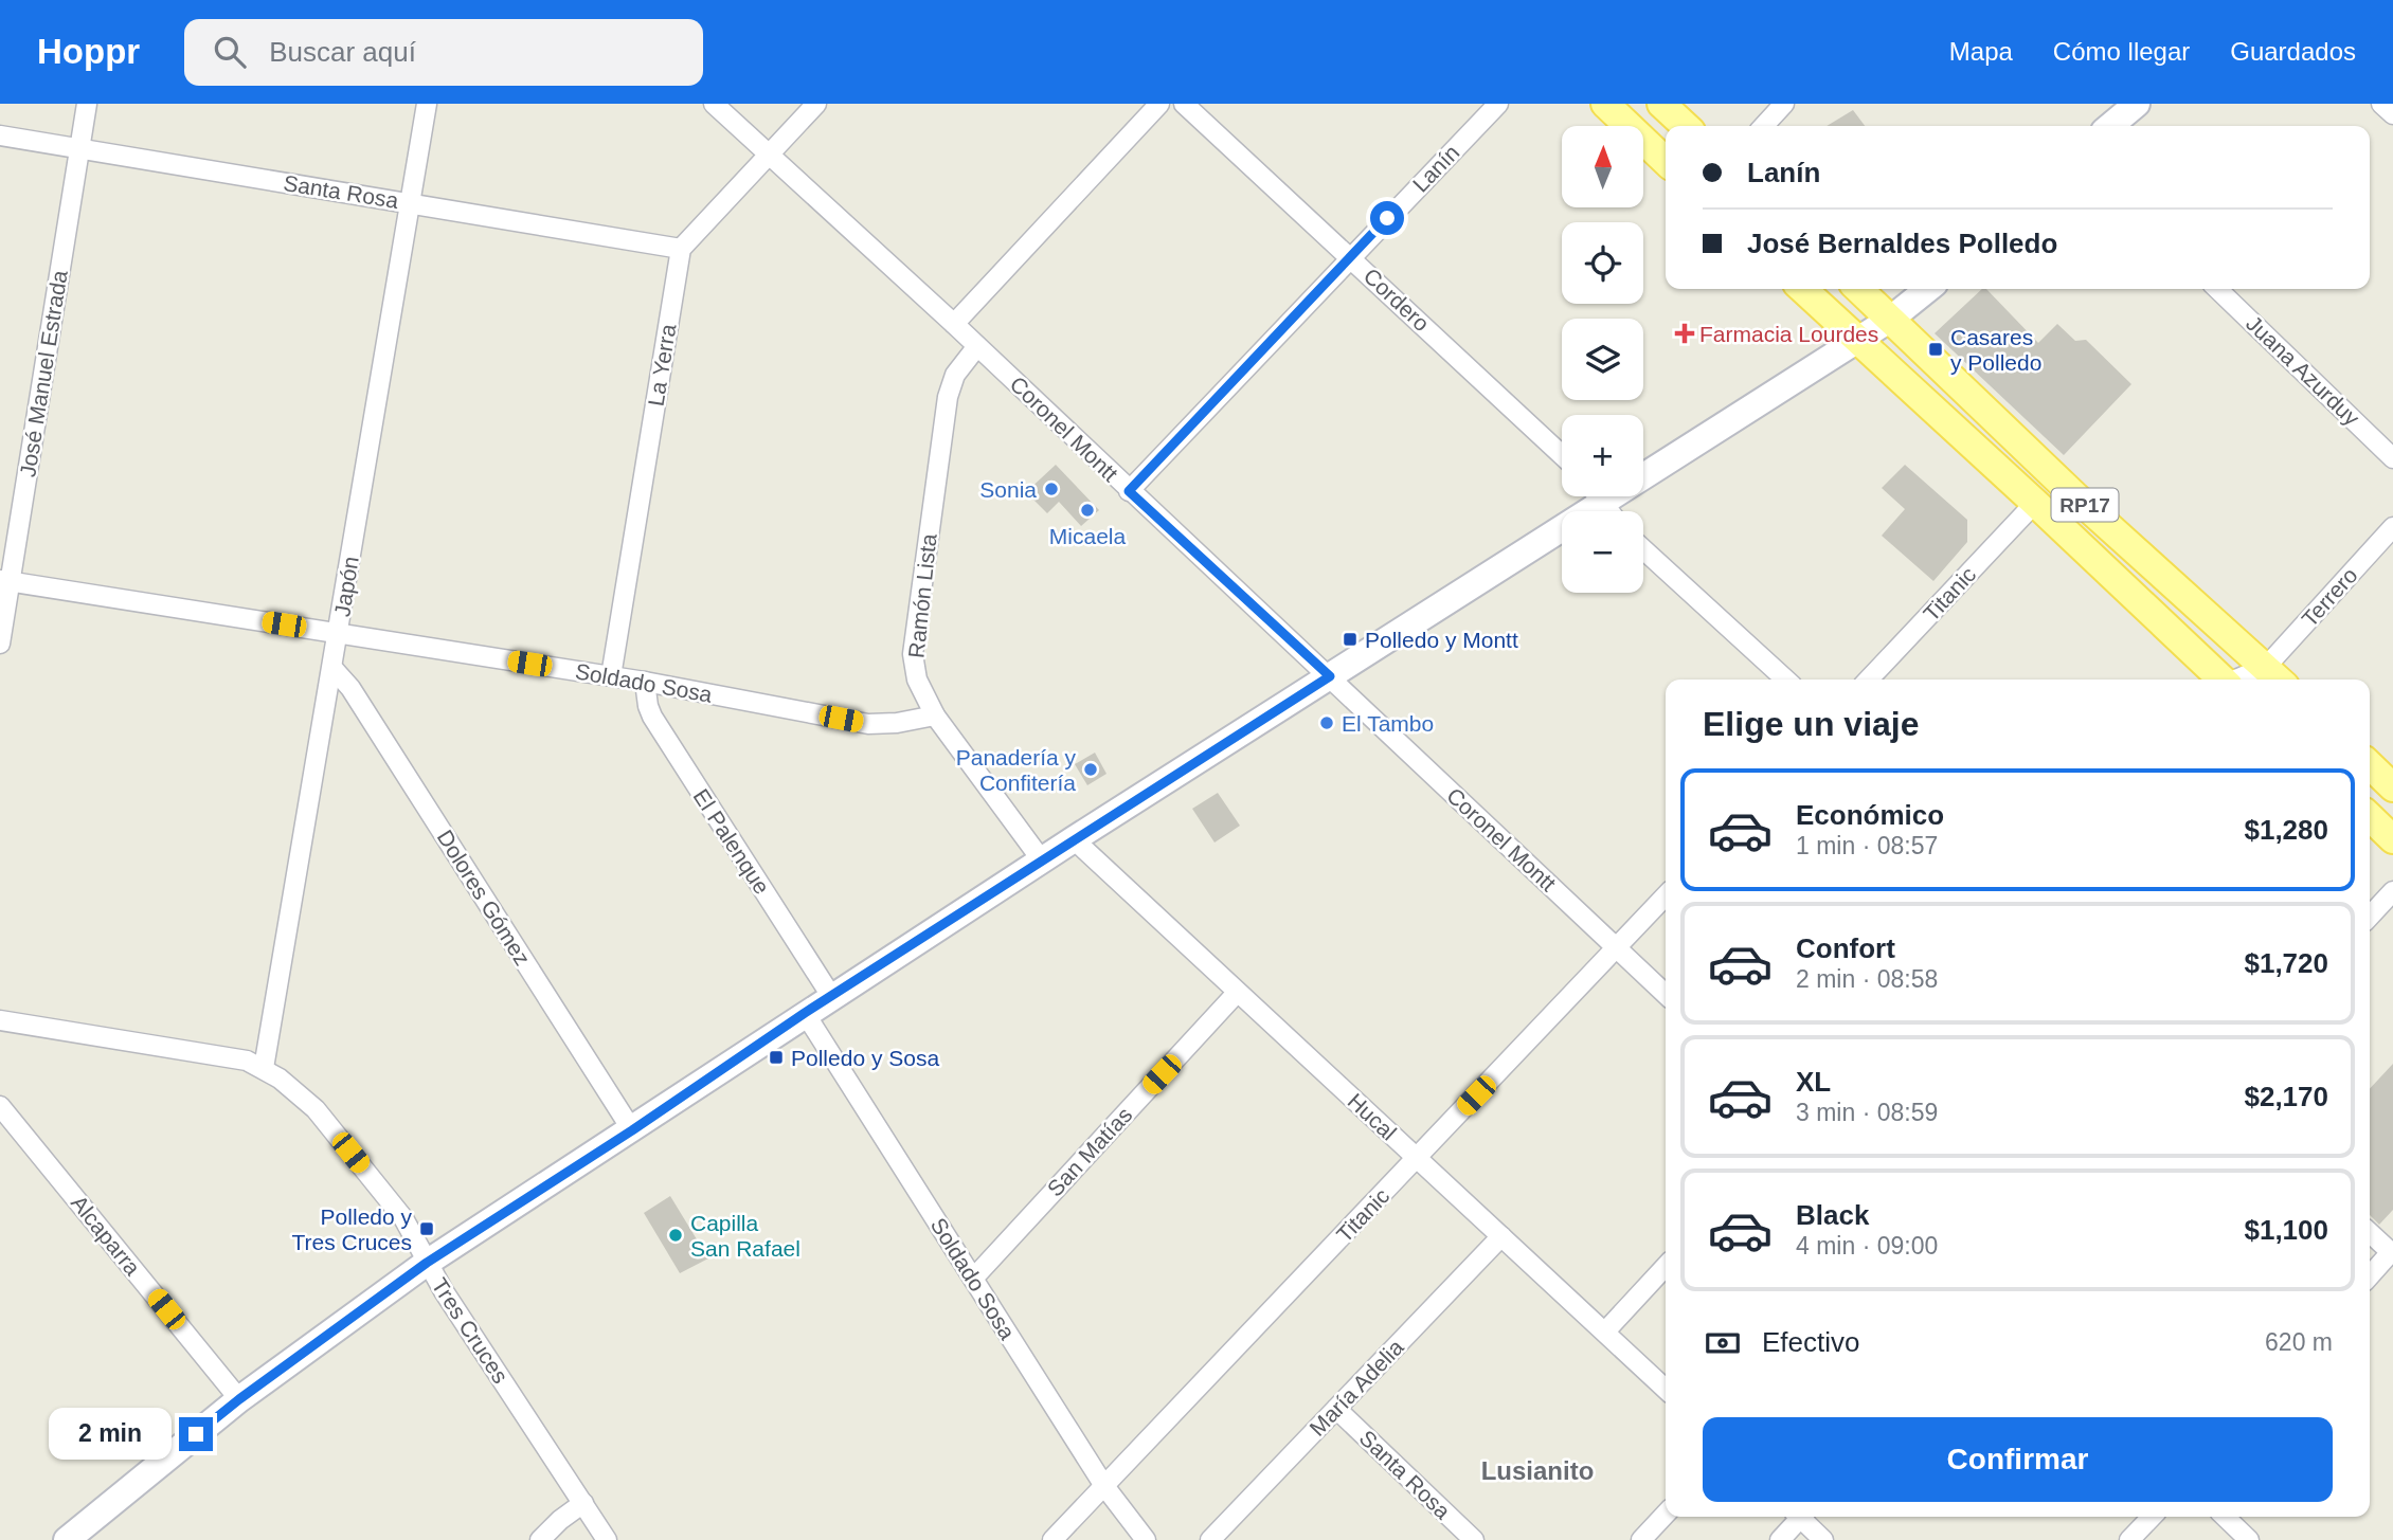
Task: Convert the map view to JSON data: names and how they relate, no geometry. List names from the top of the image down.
{
  "streets": {
    "main road": ["RP17"],
    "street": [
      "Lanín",
      "Santa Rosa",
      "Cordero",
      "La Yerra",
      "Juana Azurduy",
      "José Manuel Estrada",
      "Coronel Montt",
      "Japón",
      "Titanic",
      "Ramón Lista",
      "Terrero",
      "Soldado Sosa",
      "El Palenque",
      "Dolores Gómez",
      "Hucal",
      "San Matías",
      "Alcaparra",
      "Tres Cruces",
      "María Adelia"
    ]
  },
  "crossings": [
    ["Lanín", "Cordero"],
    ["Lanín", "Coronel Montt"],
    ["Santa Rosa", "La Yerra"],
    ["Santa Rosa", "José Manuel Estrada"],
    ["Santa Rosa", "Japón"],
    ["Santa Rosa", "María Adelia"],
    ["La Yerra", "Soldado Sosa"],
    ["José Manuel Estrada", "Soldado Sosa"],
    ["Coronel Montt", "Titanic"],
    ["Coronel Montt", "Ramón Lista"],
    ["RP17", "Titanic"],
    ["RP17", "Terrero"],
    ["Japón", "Soldado Sosa"],
    ["Japón", "Dolores Gómez"],
    ["Japón", "Tres Cruces"],
    ["Titanic", "Soldado Sosa"],
    ["Titanic", "Hucal"],
    ["Ramón Lista", "Soldado Sosa"],
    ["Soldado Sosa", "El Palenque"],
    ["Soldado Sosa", "San Matías"],
    ["Hucal", "San Matías"],
    ["Hucal", "María Adelia"]
  ],
  "districts": ["Lusianito"],
  "places": {
    "health": ["Farmacia Lourdes"],
    "transit": [
      "Casares y Polledo",
      "Polledo y Montt",
      "Polledo y Sosa",
      "Polledo y Tres Cruces"
    ],
    "other": [
      "Sonia",
      "Micaela",
      "El Tambo",
      "Panadería y Confitería",
      "Capilla San Rafael"
    ]
  },
  "north": "top",
  "page": {
    "header": "Hoppr",
    "search": "Buscar aquí",
    "nav": ["Mapa", "Cómo llegar", "Guardados"],
    "map_buttons": ["+", "−"],
    "banner": ["Lanín", "José Bernaldes Polledo"],
    "heading": "Elige un viaje",
    "list": [
      {
        "name": "Económico",
        "note": "1 min · 08:57",
        "value": "$1,280"
      },
      {
        "name": "Confort",
        "note": "2 min · 08:58",
        "value": "$1,720"
      },
      {
        "name": "XL",
        "note": "3 min · 08:59",
        "value": "$2,170"
      },
      {
        "name": "Black",
        "note": "4 min · 09:00",
        "value": "$1,100"
      }
    ],
    "pay": ["Efectivo", "620 m"],
    "buttons": "Confirmar",
    "bubble": "2 min"
  }
}
